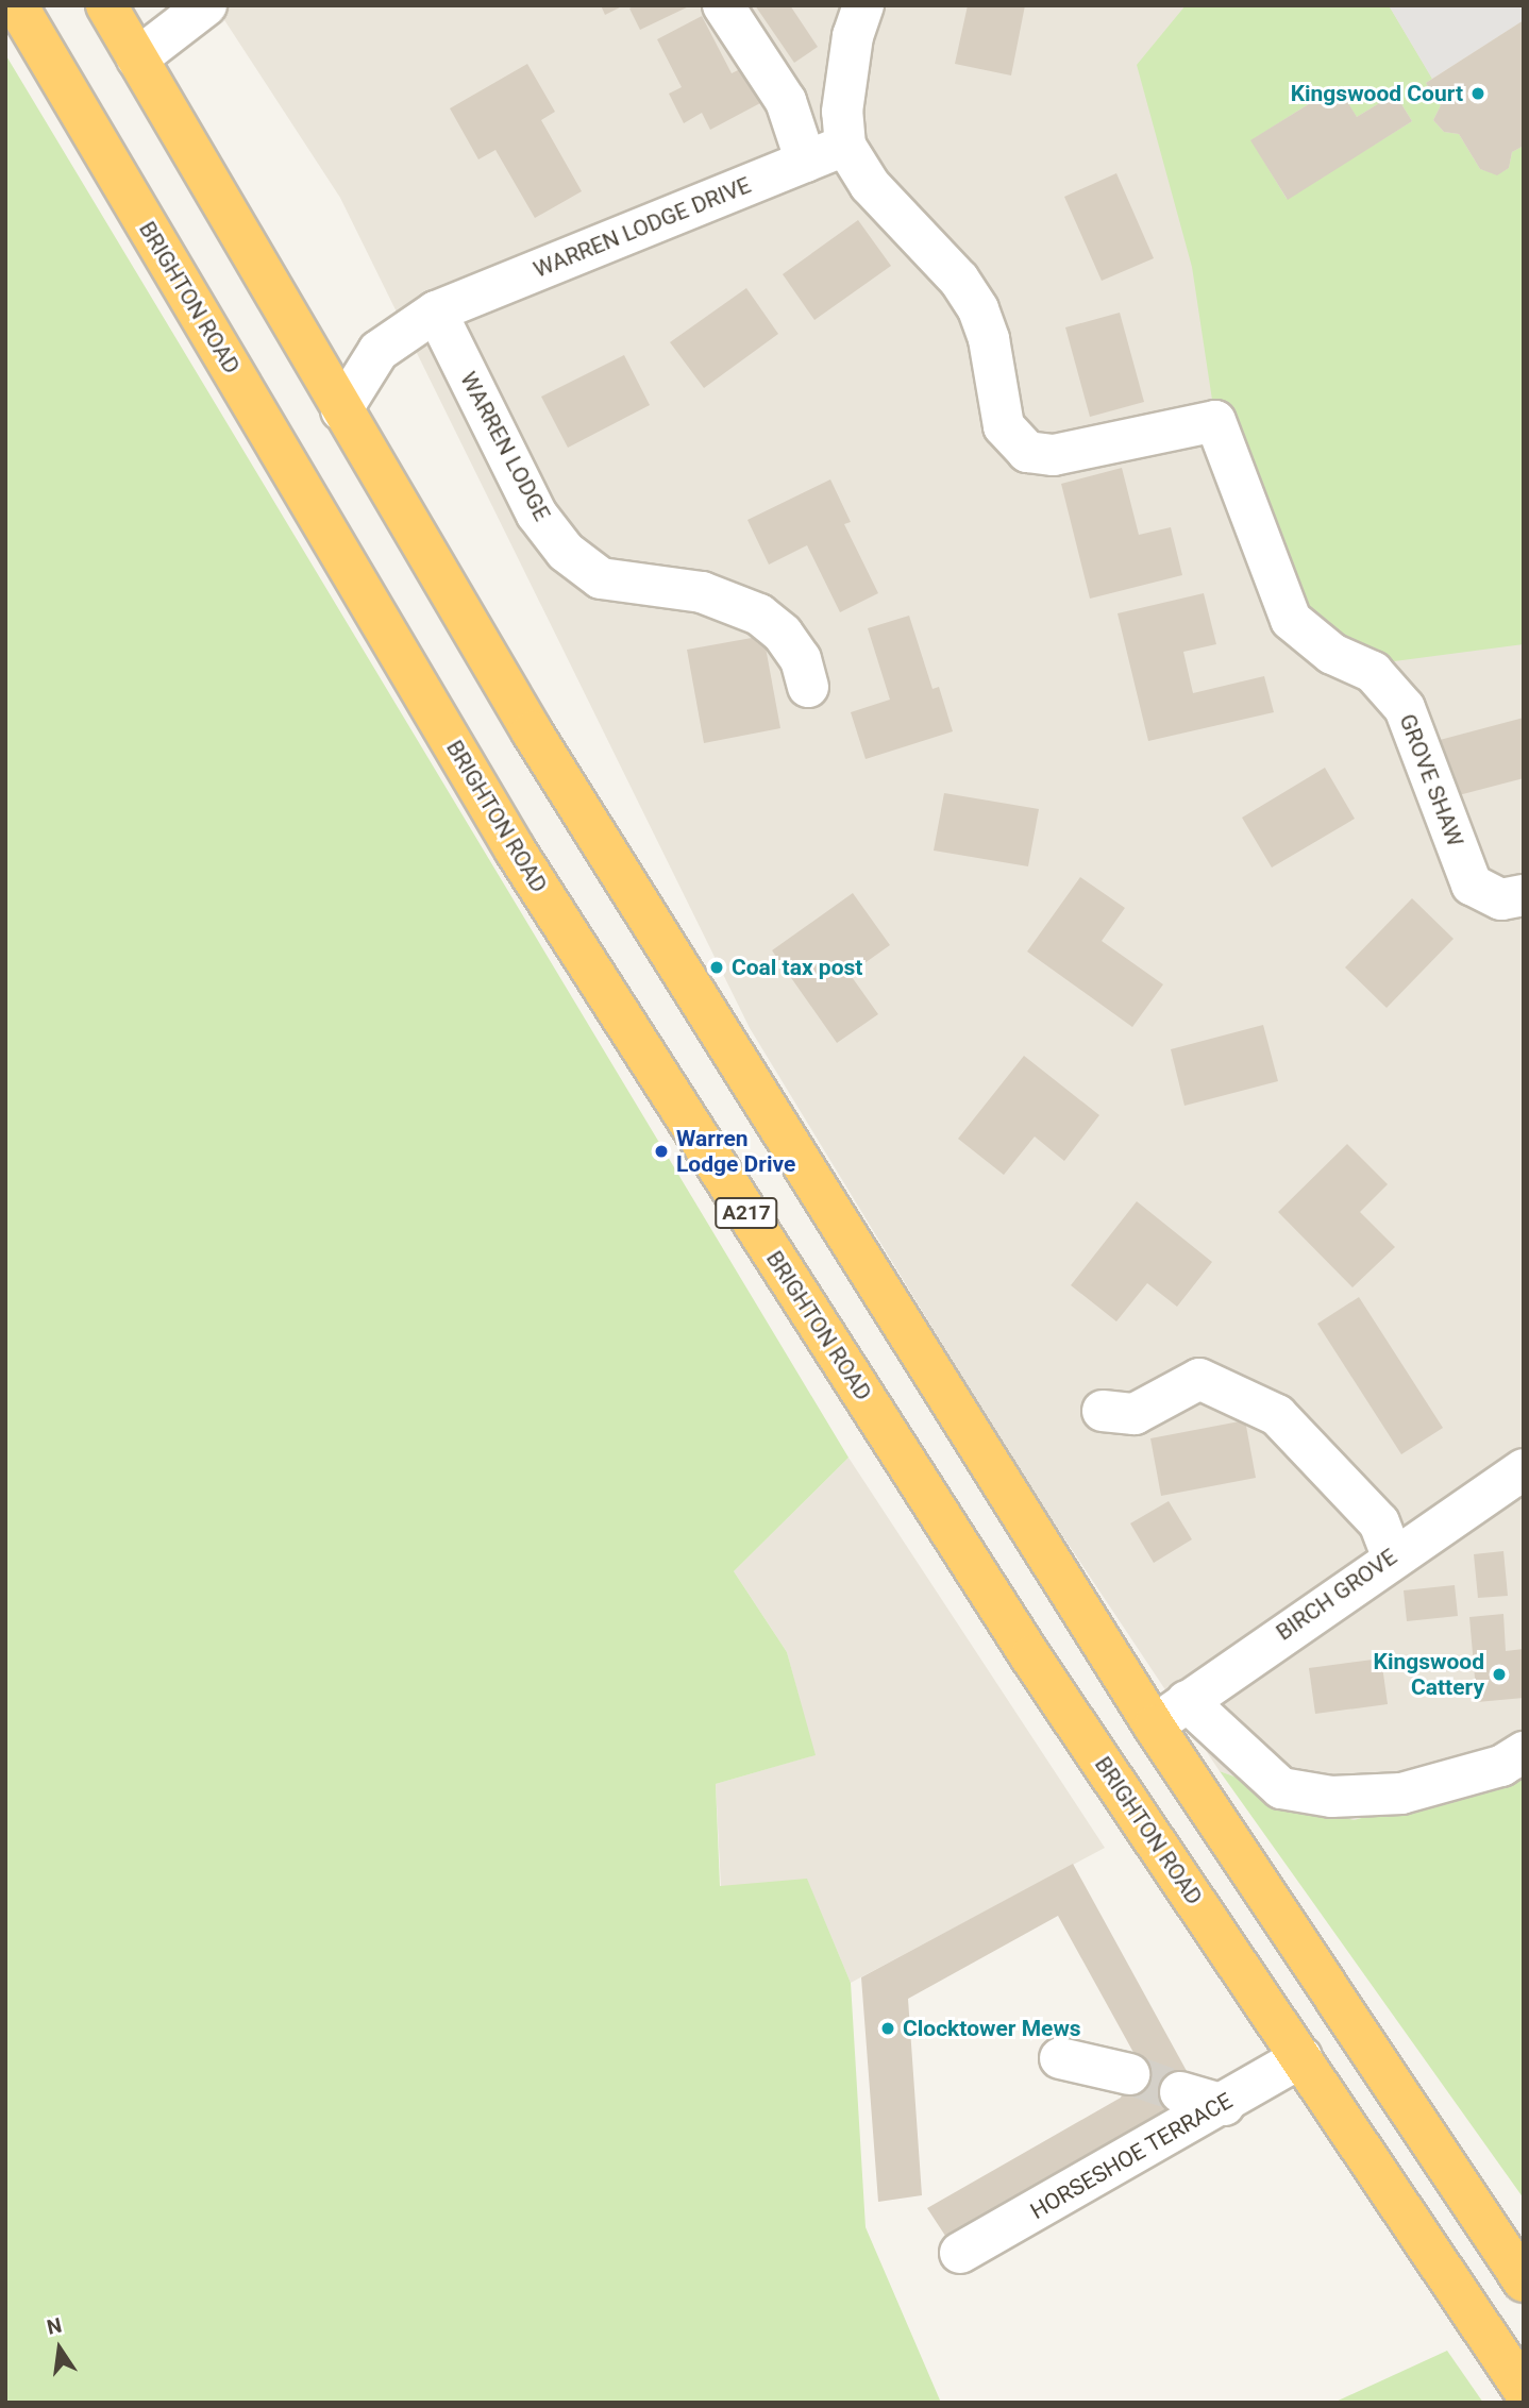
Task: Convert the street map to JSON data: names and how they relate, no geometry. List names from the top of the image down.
{
  "streets": {
    "highway": ["BRIGHTON ROAD", "A217"],
    "street": [
      "WARREN LODGE DRIVE",
      "WARREN LODGE",
      "GROVE SHAW",
      "BIRCH GROVE",
      "HORSESHOE TERRACE"
    ]
  },
  "crossings": [
    ["WARREN LODGE DRIVE", "WARREN LODGE"],
    ["WARREN LODGE DRIVE", "GROVE SHAW"],
    ["BRIGHTON ROAD", "HORSESHOE TERRACE"]
  ],
  "places": [
    "Kingswood Court",
    "Coal tax post",
    "Warren Lodge Drive",
    "Kingswood Cattery",
    "Clocktower Mews"
  ],
  "north": "top"
}
